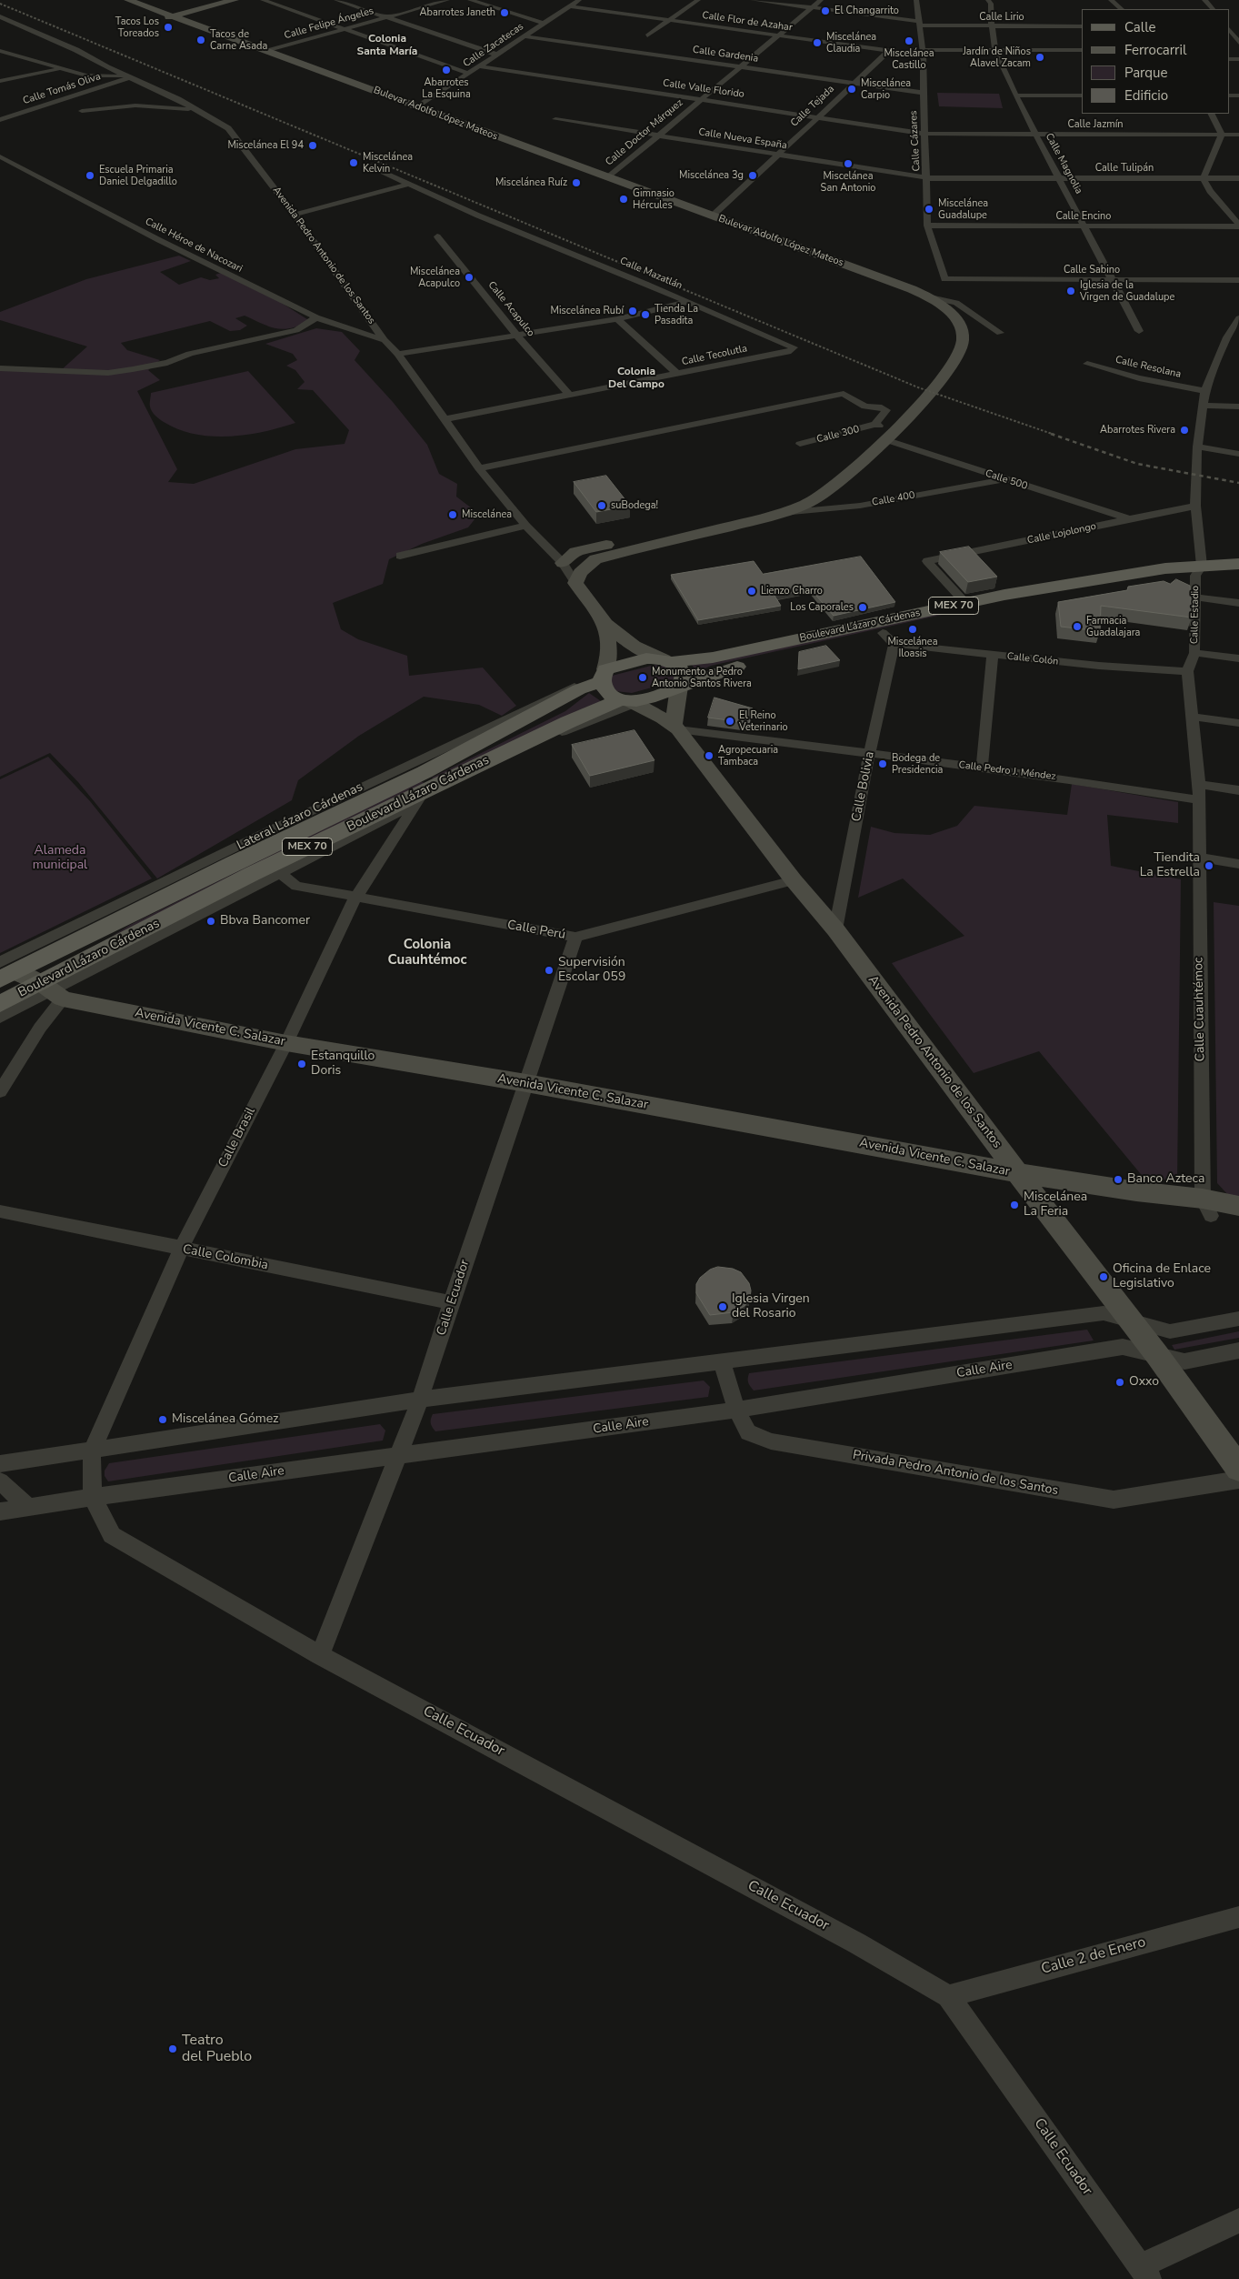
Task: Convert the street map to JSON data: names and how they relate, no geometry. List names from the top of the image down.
{
  "streets": {
    "main road": [
      "Bulevar Adolfo López Mateos",
      "Avenida Pedro Antonio de los Santos",
      "MEX 70",
      "Boulevard Lázaro Cárdenas",
      "Calle Pedro J. Méndez",
      "Avenida Vicente C. Salazar"
    ],
    "street": [
      "Calle Lirio",
      "Calle Flor de Azahar",
      "Calle Felipe Ángeles",
      "Calle Zacatecas",
      "Calle Gardenia",
      "Calle Tomás Oliva",
      "Calle Valle Florido",
      "Calle Tejada",
      "Calle Jazmín",
      "Calle Doctor Márquez",
      "Calle Nueva España",
      "Calle Cázares",
      "Calle Magnolia",
      "Calle Tulipán",
      "Calle Encino",
      "Calle Héroe de Nacozari",
      "Calle Sabino",
      "Calle Mazatlán",
      "Calle Acapulco",
      "Calle Tecolutla",
      "Calle Resolana",
      "Calle 300",
      "Calle 500",
      "Calle 400",
      "Calle Lojolongo",
      "Calle Estadio",
      "Calle Colón",
      "Calle Bolivia",
      "Lateral Lázaro Cárdenas",
      "Calle Perú",
      "Calle Cuauhtémoc",
      "Calle Brasil",
      "Calle Colombia",
      "Calle Ecuador",
      "Calle Aire",
      "Privada Pedro Antonio de los Santos",
      "Calle 2 de Enero"
    ]
  },
  "crossings": [
    ["Calle Lirio", "Calle Doctor Márquez"],
    ["Calle Lirio", "Calle Cázares"],
    ["Calle Lirio", "Calle Magnolia"],
    ["Calle Flor de Azahar", "Calle Zacatecas"],
    ["Calle Flor de Azahar", "Calle Tejada"],
    ["Calle Flor de Azahar", "Calle Doctor Márquez"],
    ["Calle Flor de Azahar", "Calle Cázares"],
    ["Calle Flor de Azahar", "Calle Magnolia"],
    ["Calle Felipe Ángeles", "Bulevar Adolfo López Mateos"],
    ["Calle Zacatecas", "Calle Gardenia"],
    ["Calle Zacatecas", "Calle Valle Florido"],
    ["Calle Zacatecas", "Bulevar Adolfo López Mateos"],
    ["Calle Gardenia", "Calle Tejada"],
    ["Calle Gardenia", "Calle Doctor Márquez"],
    ["Calle Gardenia", "Calle Cázares"],
    ["Calle Tomás Oliva", "Avenida Pedro Antonio de los Santos"],
    ["Calle Valle Florido", "Calle Tejada"],
    ["Calle Valle Florido", "Calle Jazmín"],
    ["Calle Valle Florido", "Calle Doctor Márquez"],
    ["Calle Valle Florido", "Calle Cázares"],
    ["Calle Tejada", "Bulevar Adolfo López Mateos"],
    ["Calle Tejada", "Calle Nueva España"],
    ["Bulevar Adolfo López Mateos", "Calle Doctor Márquez"],
    ["Bulevar Adolfo López Mateos", "Avenida Pedro Antonio de los Santos"],
    ["Bulevar Adolfo López Mateos", "Calle 500"],
    ["Bulevar Adolfo López Mateos", "Calle 400"],
    ["Calle Jazmín", "Calle Cázares"],
    ["Calle Jazmín", "Calle Magnolia"],
    ["Calle Doctor Márquez", "Calle Nueva España"],
    ["Calle Nueva España", "Calle Cázares"],
    ["Calle Nueva España", "Calle Tulipán"],
    ["Calle Cázares", "Calle Tulipán"],
    ["Calle Cázares", "Calle Encino"],
    ["Calle Cázares", "Calle Sabino"],
    ["Calle Magnolia", "Calle Tulipán"],
    ["Calle Magnolia", "Calle Encino"],
    ["Calle Magnolia", "Calle Sabino"],
    ["Calle Héroe de Nacozari", "Avenida Pedro Antonio de los Santos"],
    ["Avenida Pedro Antonio de los Santos", "Calle Mazatlán"],
    ["Avenida Pedro Antonio de los Santos", "Calle Tecolutla"],
    ["Avenida Pedro Antonio de los Santos", "Calle Pedro J. Méndez"],
    ["Avenida Pedro Antonio de los Santos", "Calle Bolivia"],
    ["Avenida Pedro Antonio de los Santos", "Calle Perú"],
    ["Avenida Pedro Antonio de los Santos", "Avenida Vicente C. Salazar"],
    ["Avenida Pedro Antonio de los Santos", "Calle Aire"],
    ["Calle Mazatlán", "Calle Acapulco"],
    ["Calle Mazatlán", "Calle Tecolutla"],
    ["Calle Acapulco", "Calle Tecolutla"],
    ["Calle Resolana", "Calle Estadio"],
    ["Calle 500", "Calle 400"],
    ["Calle 500", "Calle Lojolongo"],
    ["Calle Lojolongo", "Calle Estadio"],
    ["Calle Lojolongo", "Boulevard Lázaro Cárdenas"],
    ["MEX 70", "Boulevard Lázaro Cárdenas"],
    ["MEX 70", "Calle Pedro J. Méndez"],
    ["MEX 70", "Lateral Lázaro Cárdenas"],
    ["Calle Estadio", "Boulevard Lázaro Cárdenas"],
    ["Calle Estadio", "Calle Colón"],
    ["Boulevard Lázaro Cárdenas", "Calle Colón"],
    ["Boulevard Lázaro Cárdenas", "Calle Pedro J. Méndez"],
    ["Boulevard Lázaro Cárdenas", "Calle Bolivia"],
    ["Boulevard Lázaro Cárdenas", "Lateral Lázaro Cárdenas"],
    ["Boulevard Lázaro Cárdenas", "Avenida Vicente C. Salazar"],
    ["Boulevard Lázaro Cárdenas", "Calle Brasil"],
    ["Calle Colón", "Calle Bolivia"],
    ["Calle Pedro J. Méndez", "Calle Bolivia"],
    ["Calle Pedro J. Méndez", "Calle Cuauhtémoc"],
    ["Lateral Lázaro Cárdenas", "Avenida Vicente C. Salazar"],
    ["Calle Perú", "Calle Brasil"],
    ["Calle Perú", "Calle Ecuador"],
    ["Calle Cuauhtémoc", "Avenida Vicente C. Salazar"],
    ["Avenida Vicente C. Salazar", "Calle Brasil"],
    ["Avenida Vicente C. Salazar", "Calle Ecuador"],
    ["Calle Brasil", "Calle Colombia"],
    ["Calle Brasil", "Calle Ecuador"],
    ["Calle Brasil", "Calle Aire"],
    ["Calle Colombia", "Calle Ecuador"],
    ["Calle Ecuador", "Calle Aire"],
    ["Calle Ecuador", "Calle 2 de Enero"],
    ["Calle Aire", "Privada Pedro Antonio de los Santos"]
  ],
  "districts": ["Colonia Santa María", "Colonia Del Campo", "Colonia Cuauhtémoc"],
  "parks": ["Alameda municipal"],
  "places": [
    "El Changarrito",
    "Abarrotes Janeth",
    "Tacos Los Toreados",
    "Tacos de Carne Asada",
    "Miscelánea Castillo",
    "Miscelánea Claudia",
    "Jardín de Niños Alavel Zacam",
    "Abarrotes La Esquina",
    "Miscelánea Carpio",
    "Miscelánea El 94",
    "Miscelánea Kelvin",
    "Miscelánea San Antonio",
    "Escuela Primaria Daniel Delgadillo",
    "Miscelánea 3g",
    "Miscelánea Ruíz",
    "Gimnasio Hércules",
    "Miscelánea Guadalupe",
    "Miscelánea Acapulco",
    "Iglesia de la Virgen de Guadalupe",
    "Miscelánea Rubí",
    "Tienda La Pasadita",
    "Abarrotes Rivera",
    "suBodega!",
    "Miscelánea",
    "Lienzo Charro",
    "Los Caporales",
    "Farmacia Guadalajara",
    "Miscelánea Iloasis",
    "Monumento a Pedro Antonio Santos Rivera",
    "El Reino Veterinario",
    "Agropecuaria Tambaca",
    "Bodega de Presidencia",
    "Tiendita La Estrella",
    "Bbva Bancomer",
    "Supervisión Escolar 059",
    "Estanquillo Doris",
    "Banco Azteca",
    "Miscelánea La Feria",
    "Oficina de Enlace Legislativo",
    "Iglesia Virgen del Rosario",
    "Oxxo",
    "Miscelánea Gómez",
    "Teatro del Pueblo"
  ],
  "legend": [
    "Calle",
    "Ferrocarril",
    "Parque",
    "Edificio"
  ]
}
